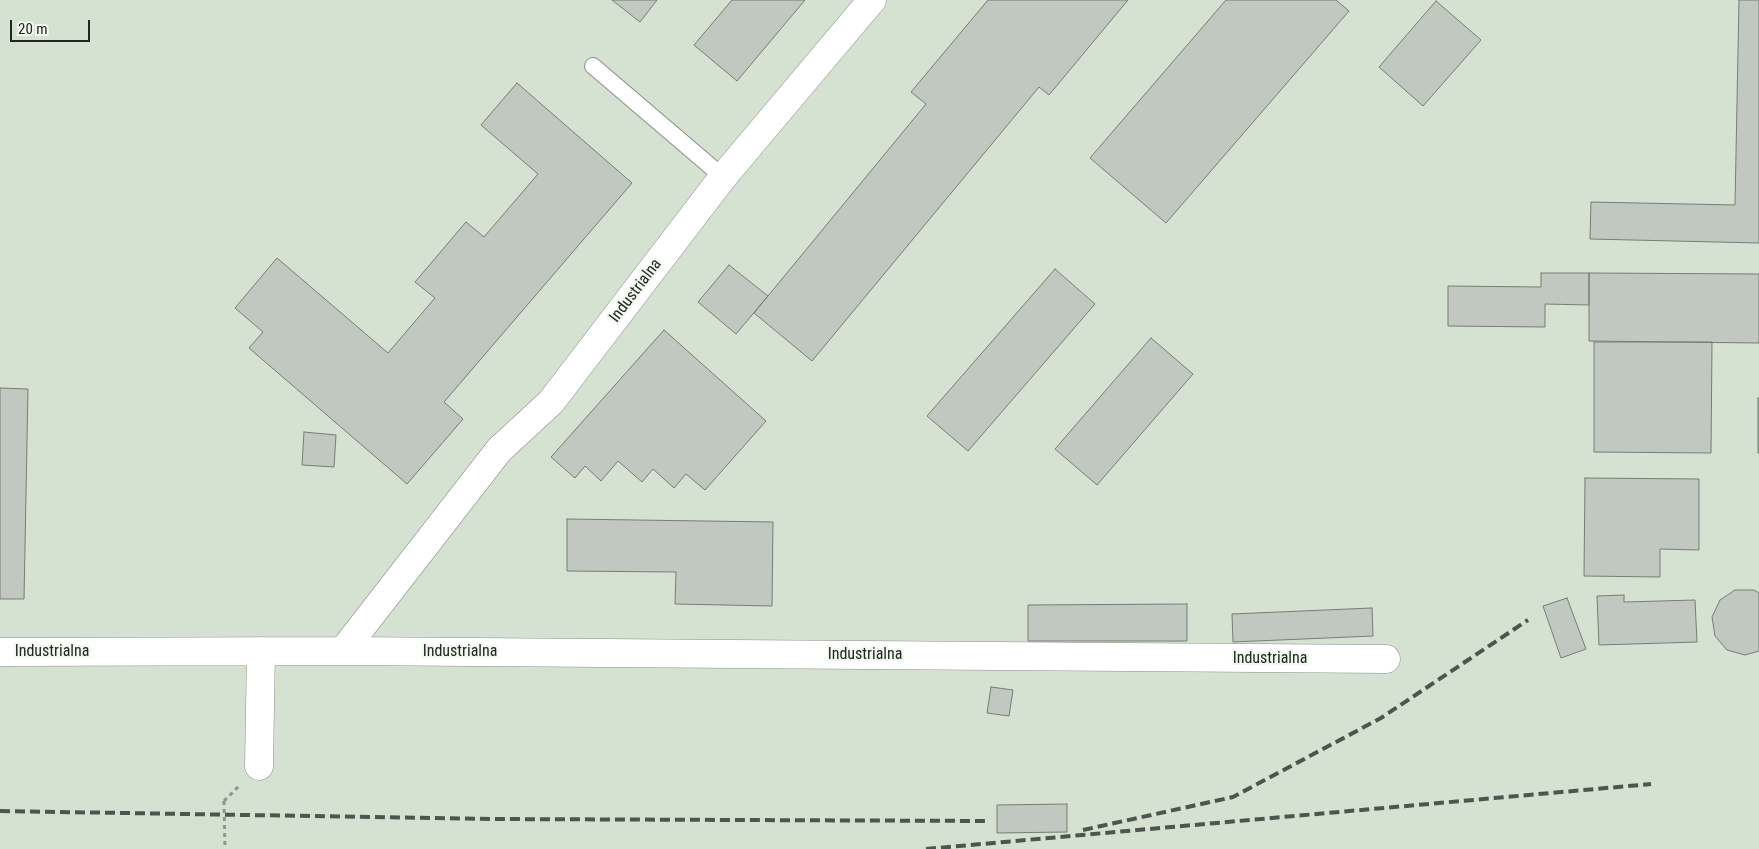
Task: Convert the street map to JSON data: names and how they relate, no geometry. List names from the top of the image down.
{
  "streets": {
    "street": ["Industrialna"]
  },
  "scale_bar": "20 m"
}
